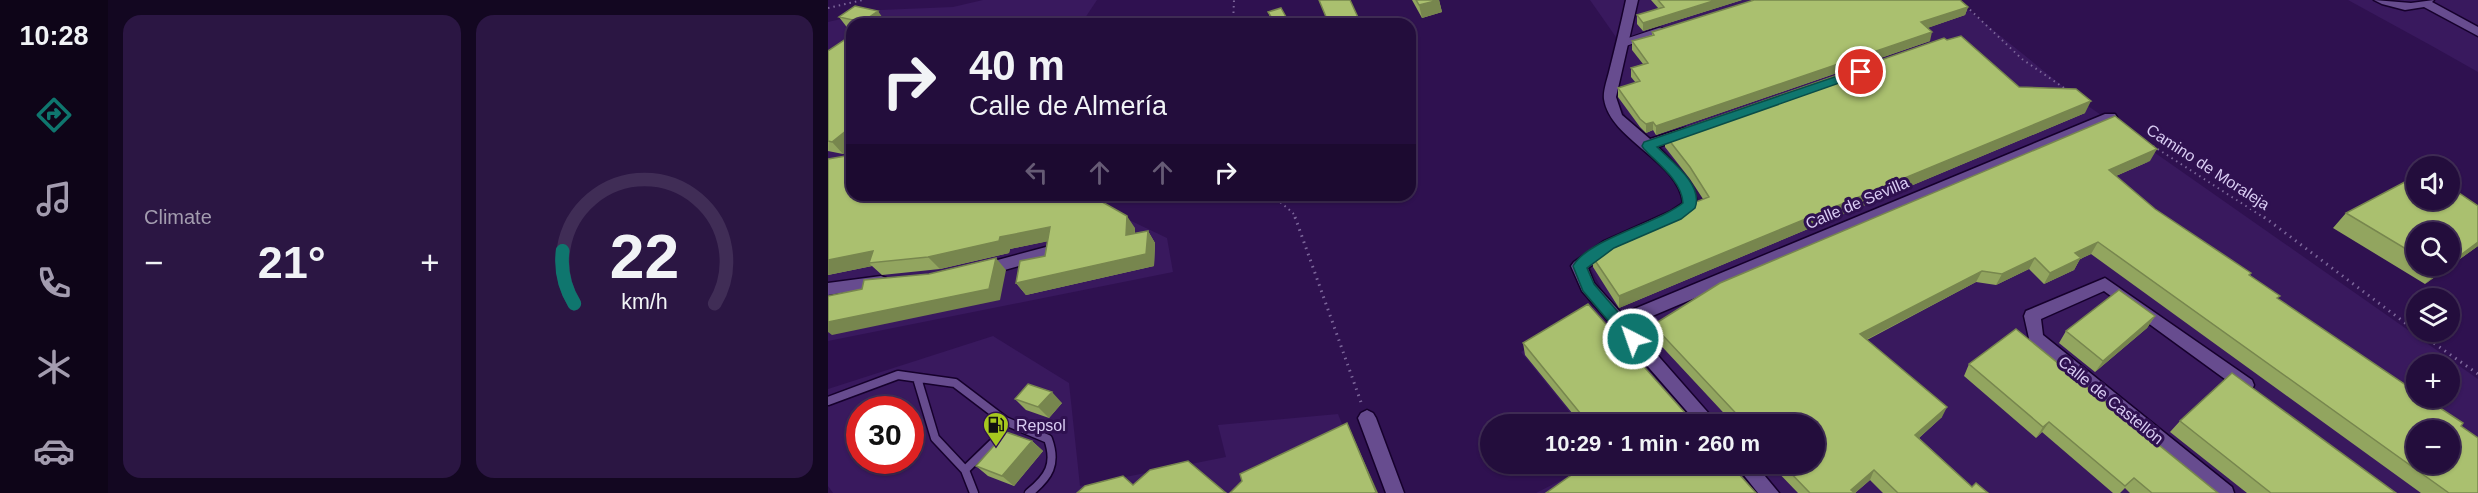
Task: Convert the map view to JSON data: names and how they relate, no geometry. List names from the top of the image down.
{
  "streets": {
    "street": ["Calle de Sevilla", "Calle de Castellón"],
    "path": ["Camino de Moraleja"]
  },
  "places": {
    "fuel station": ["Repsol"]
  },
  "page": {
    "tabs": "10:28",
    "tile": "Climate",
    "turn": ["40 m", "Calle de Almería"],
    "map_buttons": ["+", "−"],
    "heat": ["−", "21°", "+"],
    "limit": "30",
    "trip": "10:29 · 1 min · 260 m",
    "gauge": ["22", "km/h"]
  }
}
